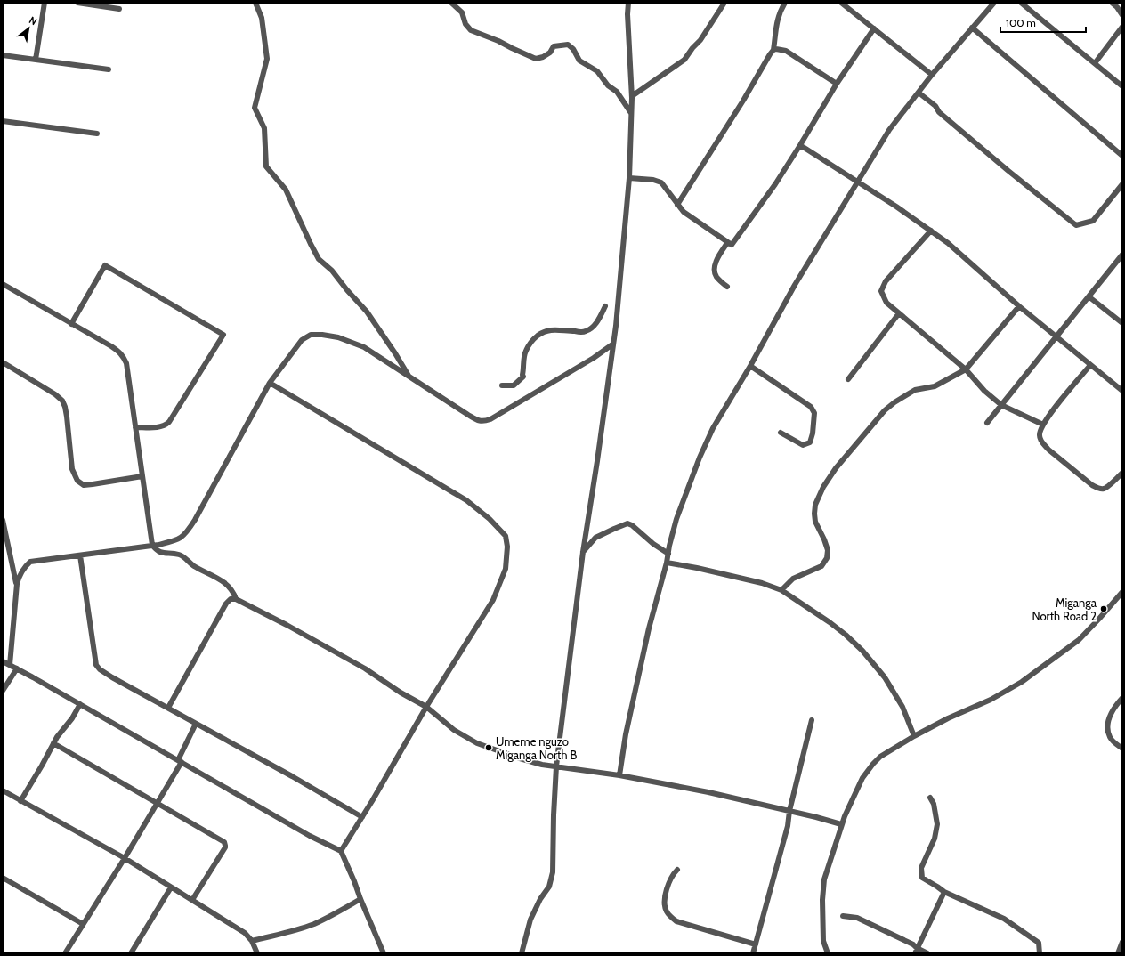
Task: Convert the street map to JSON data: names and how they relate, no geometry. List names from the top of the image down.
{
  "places": ["Miganga North Road 2", "Umeme nguzo Miganga North B"],
  "scale_bar": "100 m",
  "north": "top right"
}
